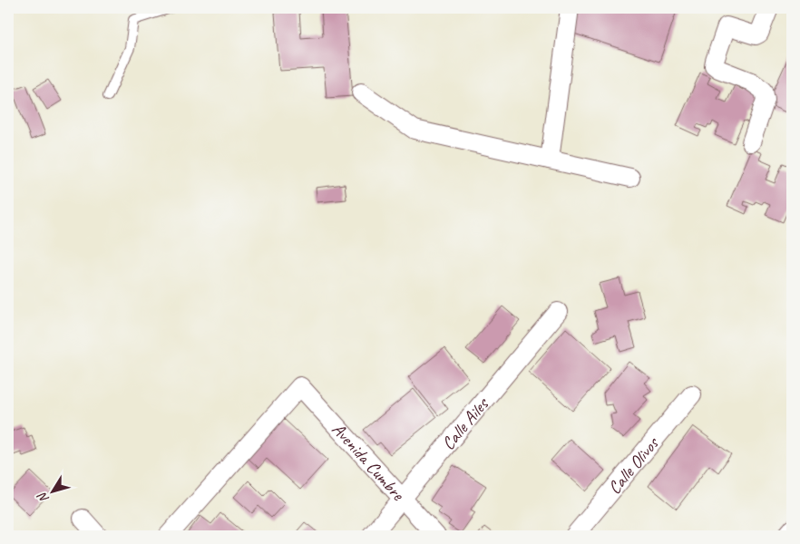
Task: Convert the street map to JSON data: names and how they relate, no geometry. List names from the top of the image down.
{
  "streets": {
    "street": ["Calle Ailes", "Avenida Cumbre", "Calle Olivos"]
  },
  "crossings": [
    ["Calle Ailes", "Avenida Cumbre"]
  ],
  "north": "bottom left"
}
